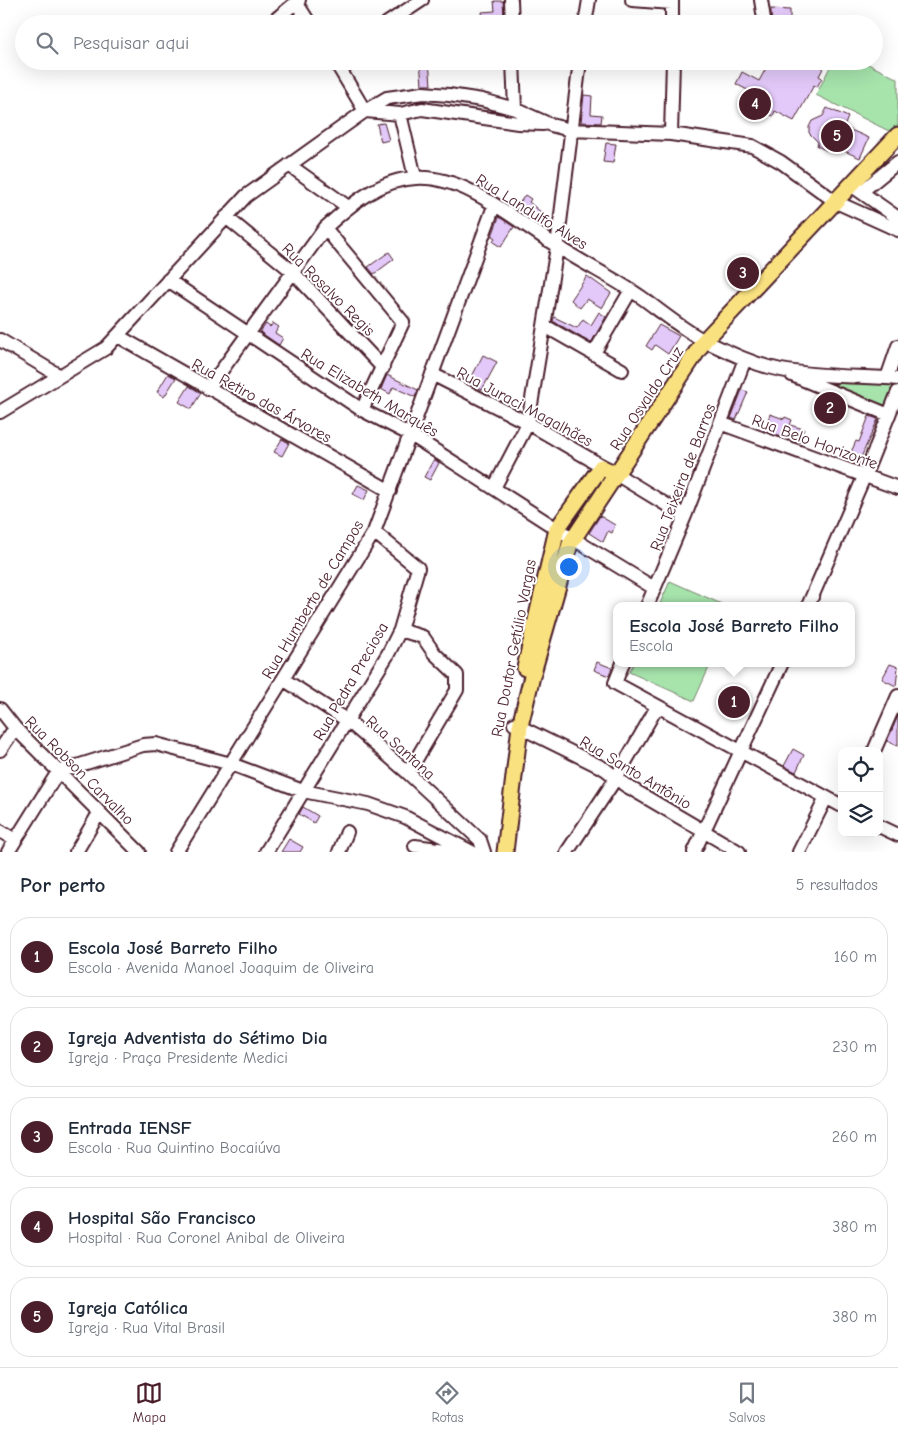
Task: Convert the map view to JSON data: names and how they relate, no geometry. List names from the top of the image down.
{
  "streets": {
    "main road": ["Rua Osvaldo Cruz", "Rua Doutor Getúlio Vargas"],
    "street": [
      "Rua Landulfo Alves",
      "Rua Rosalvo Regis",
      "Rua Elizabeth Marquês",
      "Rua Retiro das Árvores",
      "Rua Juraci Magalhães",
      "Rua Belo Horizonte",
      "Rua Teixeira de Barros",
      "Rua Humberto de Campos",
      "Rua Pedra Preciosa",
      "Rua Santana",
      "Rua Robson Carvalho",
      "Rua Santo Antônio"
    ]
  },
  "crossings": [
    ["Rua Landulfo Alves", "Rua Rosalvo Regis"],
    ["Rua Landulfo Alves", "Rua Elizabeth Marquês"],
    ["Rua Landulfo Alves", "Rua Osvaldo Cruz"],
    ["Rua Landulfo Alves", "Rua Retiro das Árvores"],
    ["Rua Landulfo Alves", "Rua Teixeira de Barros"],
    ["Rua Landulfo Alves", "Rua Humberto de Campos"],
    ["Rua Elizabeth Marquês", "Rua Teixeira de Barros"],
    ["Rua Elizabeth Marquês", "Rua Humberto de Campos"],
    ["Rua Elizabeth Marquês", "Rua Doutor Getúlio Vargas"],
    ["Rua Osvaldo Cruz", "Rua Doutor Getúlio Vargas"],
    ["Rua Retiro das Árvores", "Rua Humberto de Campos"],
    ["Rua Juraci Magalhães", "Rua Humberto de Campos"],
    ["Rua Juraci Magalhães", "Rua Doutor Getúlio Vargas"],
    ["Rua Belo Horizonte", "Rua Teixeira de Barros"],
    ["Rua Humberto de Campos", "Rua Pedra Preciosa"],
    ["Rua Humberto de Campos", "Rua Santana"],
    ["Rua Doutor Getúlio Vargas", "Rua Santo Antônio"],
    ["Rua Pedra Preciosa", "Rua Santana"]
  ],
  "page": {
    "search": "Pesquisar aqui",
    "pins": [
      "4",
      "5",
      "3",
      "2",
      "1"
    ],
    "popup": ["Escola José Barreto Filho", "Escola"],
    "heading": ["Por perto", "5 resultados"],
    "list": [
      {
        "mark": "1",
        "name": "Escola José Barreto Filho",
        "note": "Escola · Avenida Manoel Joaquim de Oliveira",
        "value": "160 m"
      },
      {
        "mark": "2",
        "name": "Igreja Adventista do Sétimo Dia",
        "note": "Igreja · Praça Presidente Medici",
        "value": "230 m"
      },
      {
        "mark": "3",
        "name": "Entrada IENSF",
        "note": "Escola · Rua Quintino Bocaiúva",
        "value": "260 m"
      },
      {
        "mark": "4",
        "name": "Hospital São Francisco",
        "note": "Hospital · Rua Coronel Anibal de Oliveira",
        "value": "380 m"
      },
      {
        "mark": "5",
        "name": "Igreja Católica",
        "note": "Igreja · Rua Vital Brasil",
        "value": "380 m"
      }
    ],
    "nav": ["Mapa", "Rotas", "Salvos"]
  }
}
